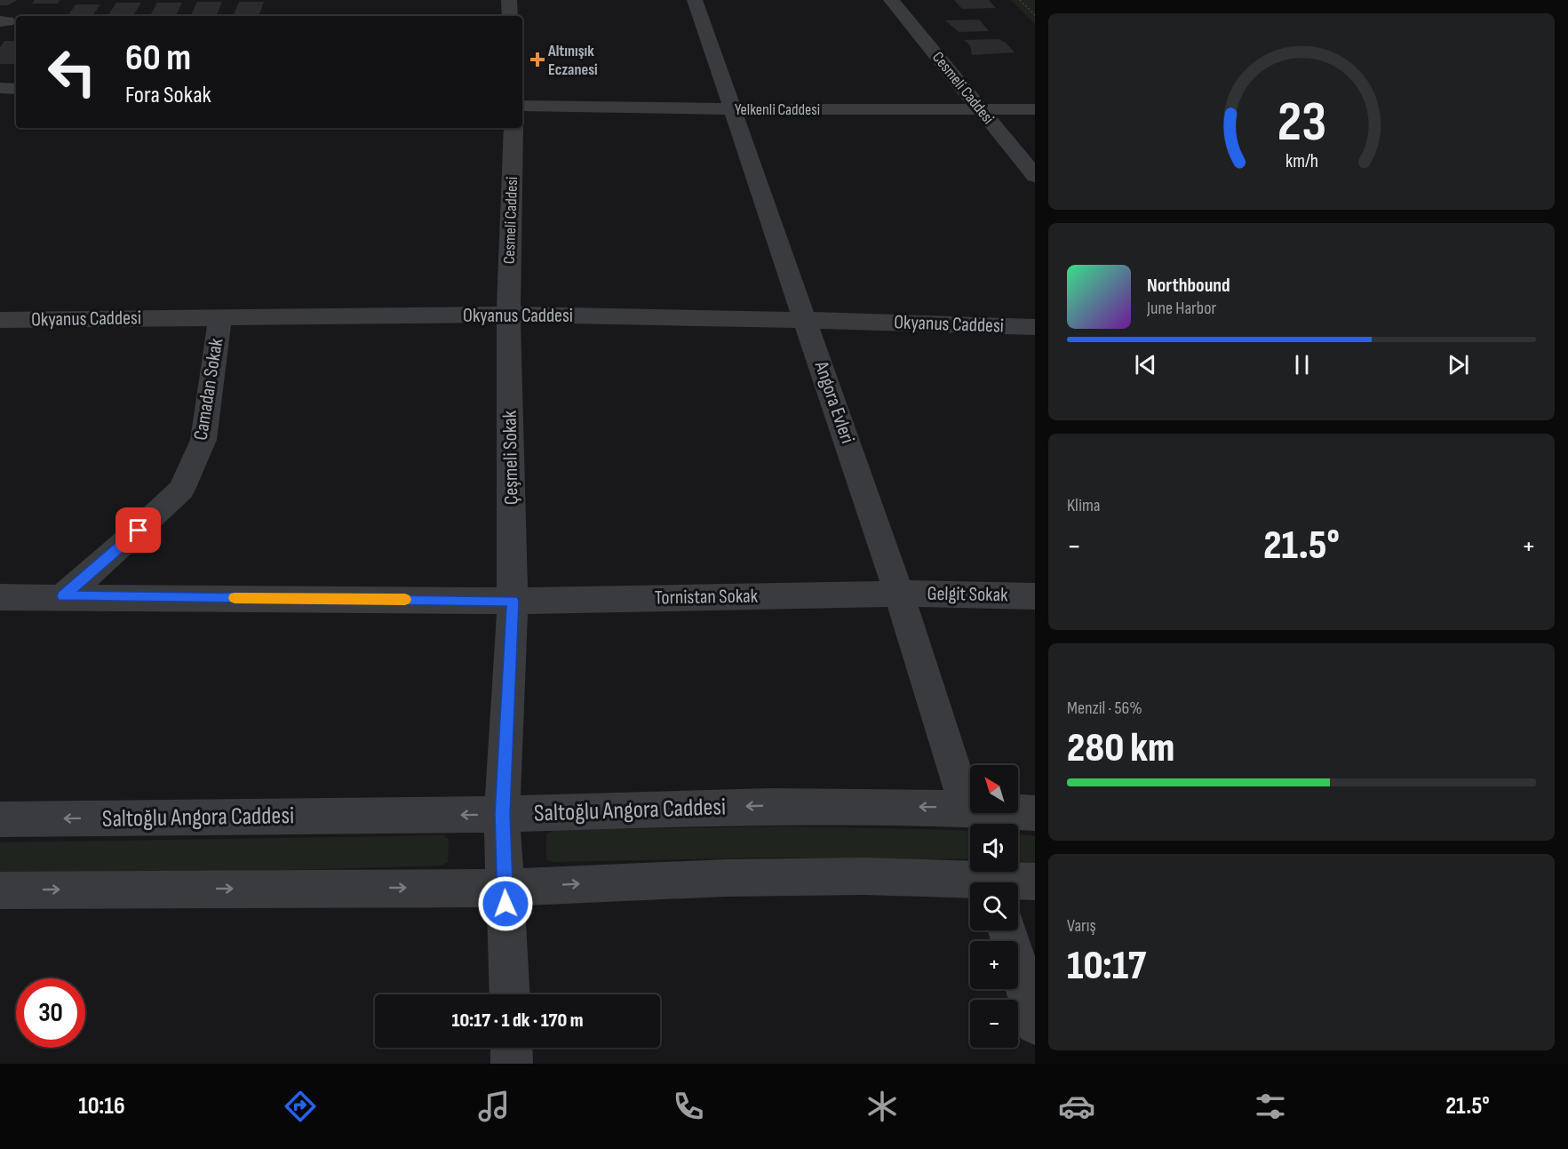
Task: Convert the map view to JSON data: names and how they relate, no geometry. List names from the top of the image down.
{
  "streets": {
    "street": [
      "Cesmeli Caddesi",
      "Yelkenli Caddesi",
      "Okyanus Caddesi",
      "Camadan Sokak",
      "Angora Evleri",
      "Çeşmeli Sokak",
      "Gelgit Sokak",
      "Tornistan Sokak",
      "Saltoğlu Angora Caddesi"
    ]
  },
  "crossings": [
    ["Cesmeli Caddesi", "Yelkenli Caddesi"],
    ["Cesmeli Caddesi", "Okyanus Caddesi"],
    ["Cesmeli Caddesi", "Çeşmeli Sokak"],
    ["Yelkenli Caddesi", "Angora Evleri"],
    ["Okyanus Caddesi", "Camadan Sokak"],
    ["Okyanus Caddesi", "Angora Evleri"],
    ["Okyanus Caddesi", "Çeşmeli Sokak"],
    ["Camadan Sokak", "Tornistan Sokak"],
    ["Angora Evleri", "Gelgit Sokak"],
    ["Angora Evleri", "Tornistan Sokak"],
    ["Angora Evleri", "Saltoğlu Angora Caddesi"],
    ["Çeşmeli Sokak", "Tornistan Sokak"],
    ["Çeşmeli Sokak", "Saltoğlu Angora Caddesi"],
    ["Gelgit Sokak", "Tornistan Sokak"]
  ],
  "places": {
    "health": ["Altınışık Eczanesi"]
  },
  "north": "top left",
  "page": {
    "turn": ["60 m", "Fora Sokak"],
    "song": ["Northbound", "June Harbor"],
    "tile": [
      "Klima",
      ["Menzil · 56%", "280 km"],
      ["Varış", "10:17"]
    ],
    "heat": ["−", "21.5°", "+"],
    "map_buttons": ["+", "−"],
    "limit": "30",
    "trip": "10:17 · 1 dk · 170 m",
    "tabs": ["10:16", "21.5°"],
    "gauge": ["23", "km/h"]
  }
}
